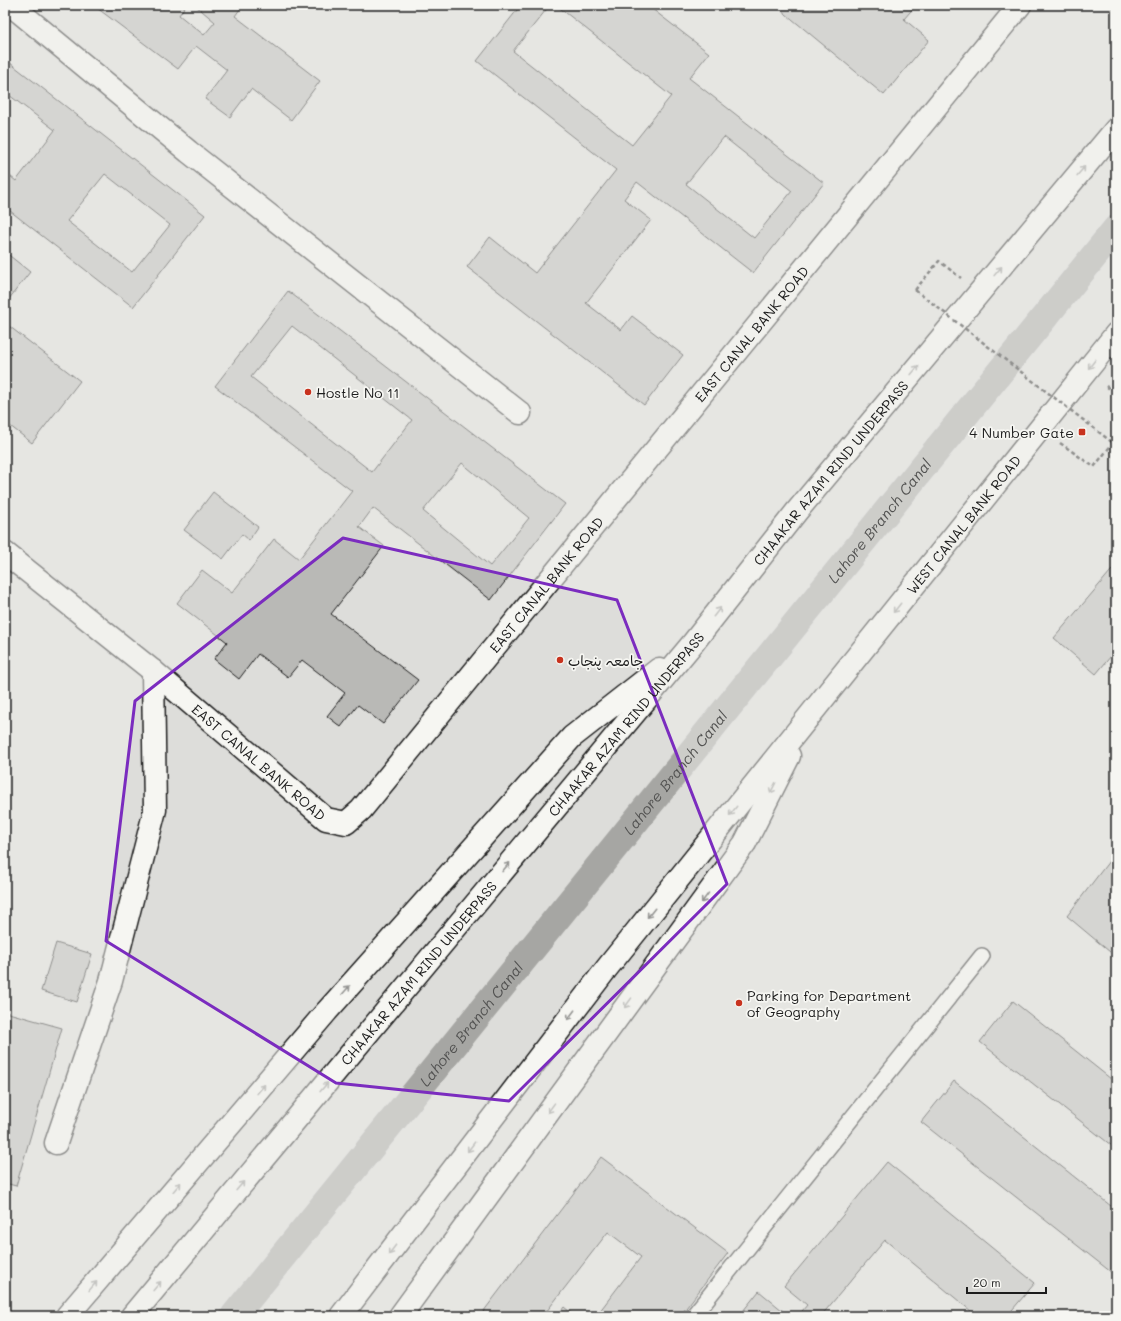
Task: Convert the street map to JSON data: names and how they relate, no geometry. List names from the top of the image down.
{
  "streets": {
    "main road": ["EAST CANAL BANK ROAD", "CHAAKAR AZAM RIND UNDERPASS", "WEST CANAL BANK ROAD"]
  },
  "one_way": ["WEST CANAL BANK ROAD"],
  "water": ["Lahore Branch Canal"],
  "places": {
    "other": ["Hostle No 11", "جامعہ پنجاب", "Parking for Department of Geography"],
    "transit": ["4 Number Gate"]
  },
  "scale_bar": "20 m"
}
